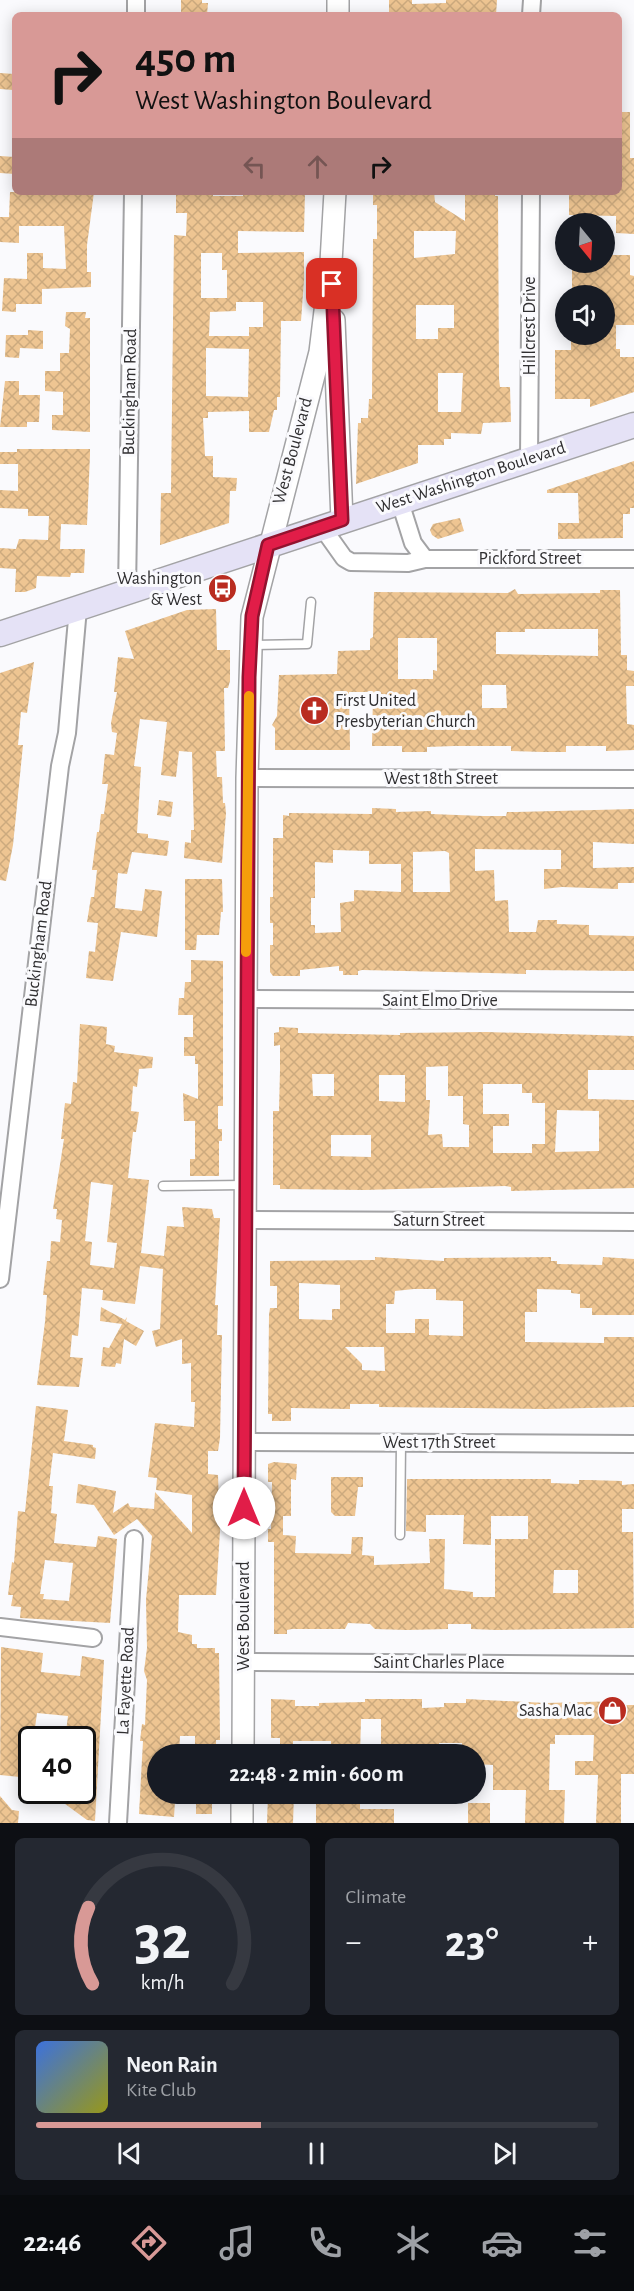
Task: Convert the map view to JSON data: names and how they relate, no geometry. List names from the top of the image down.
{
  "streets": {
    "main road": ["West Washington Boulevard"],
    "street": [
      "Hillcrest Drive",
      "Buckingham Road",
      "West Boulevard",
      "Pickford Street",
      "West 18th Street",
      "Saint Elmo Drive",
      "Saturn Street",
      "West 17th Street",
      "Saint Charles Place",
      "La Fayette Road"
    ]
  },
  "crossings": [
    ["Hillcrest Drive", "West Washington Boulevard"],
    ["Buckingham Road", "West Washington Boulevard"],
    ["West Boulevard", "West Washington Boulevard"],
    ["West Boulevard", "Pickford Street"],
    ["West Boulevard", "West 18th Street"],
    ["West Boulevard", "Saint Elmo Drive"],
    ["West Boulevard", "Saturn Street"],
    ["West Boulevard", "West 17th Street"],
    ["West Boulevard", "Saint Charles Place"],
    ["West Washington Boulevard", "Pickford Street"]
  ],
  "places": {
    "bus stop": ["Washington & West"],
    "church": ["First United Presbyterian Church"],
    "shop": ["Sasha Mac"]
  },
  "north": "bottom",
  "page": {
    "turn": ["450 m", "West Washington Boulevard"],
    "limit": "40",
    "trip": "22:48 · 2 min · 600 m",
    "tile": "Climate",
    "heat": ["−", "23°", "+"],
    "song": ["Neon Rain", "Kite Club"],
    "tabs": "22:46",
    "gauge": ["32", "km/h"]
  }
}
